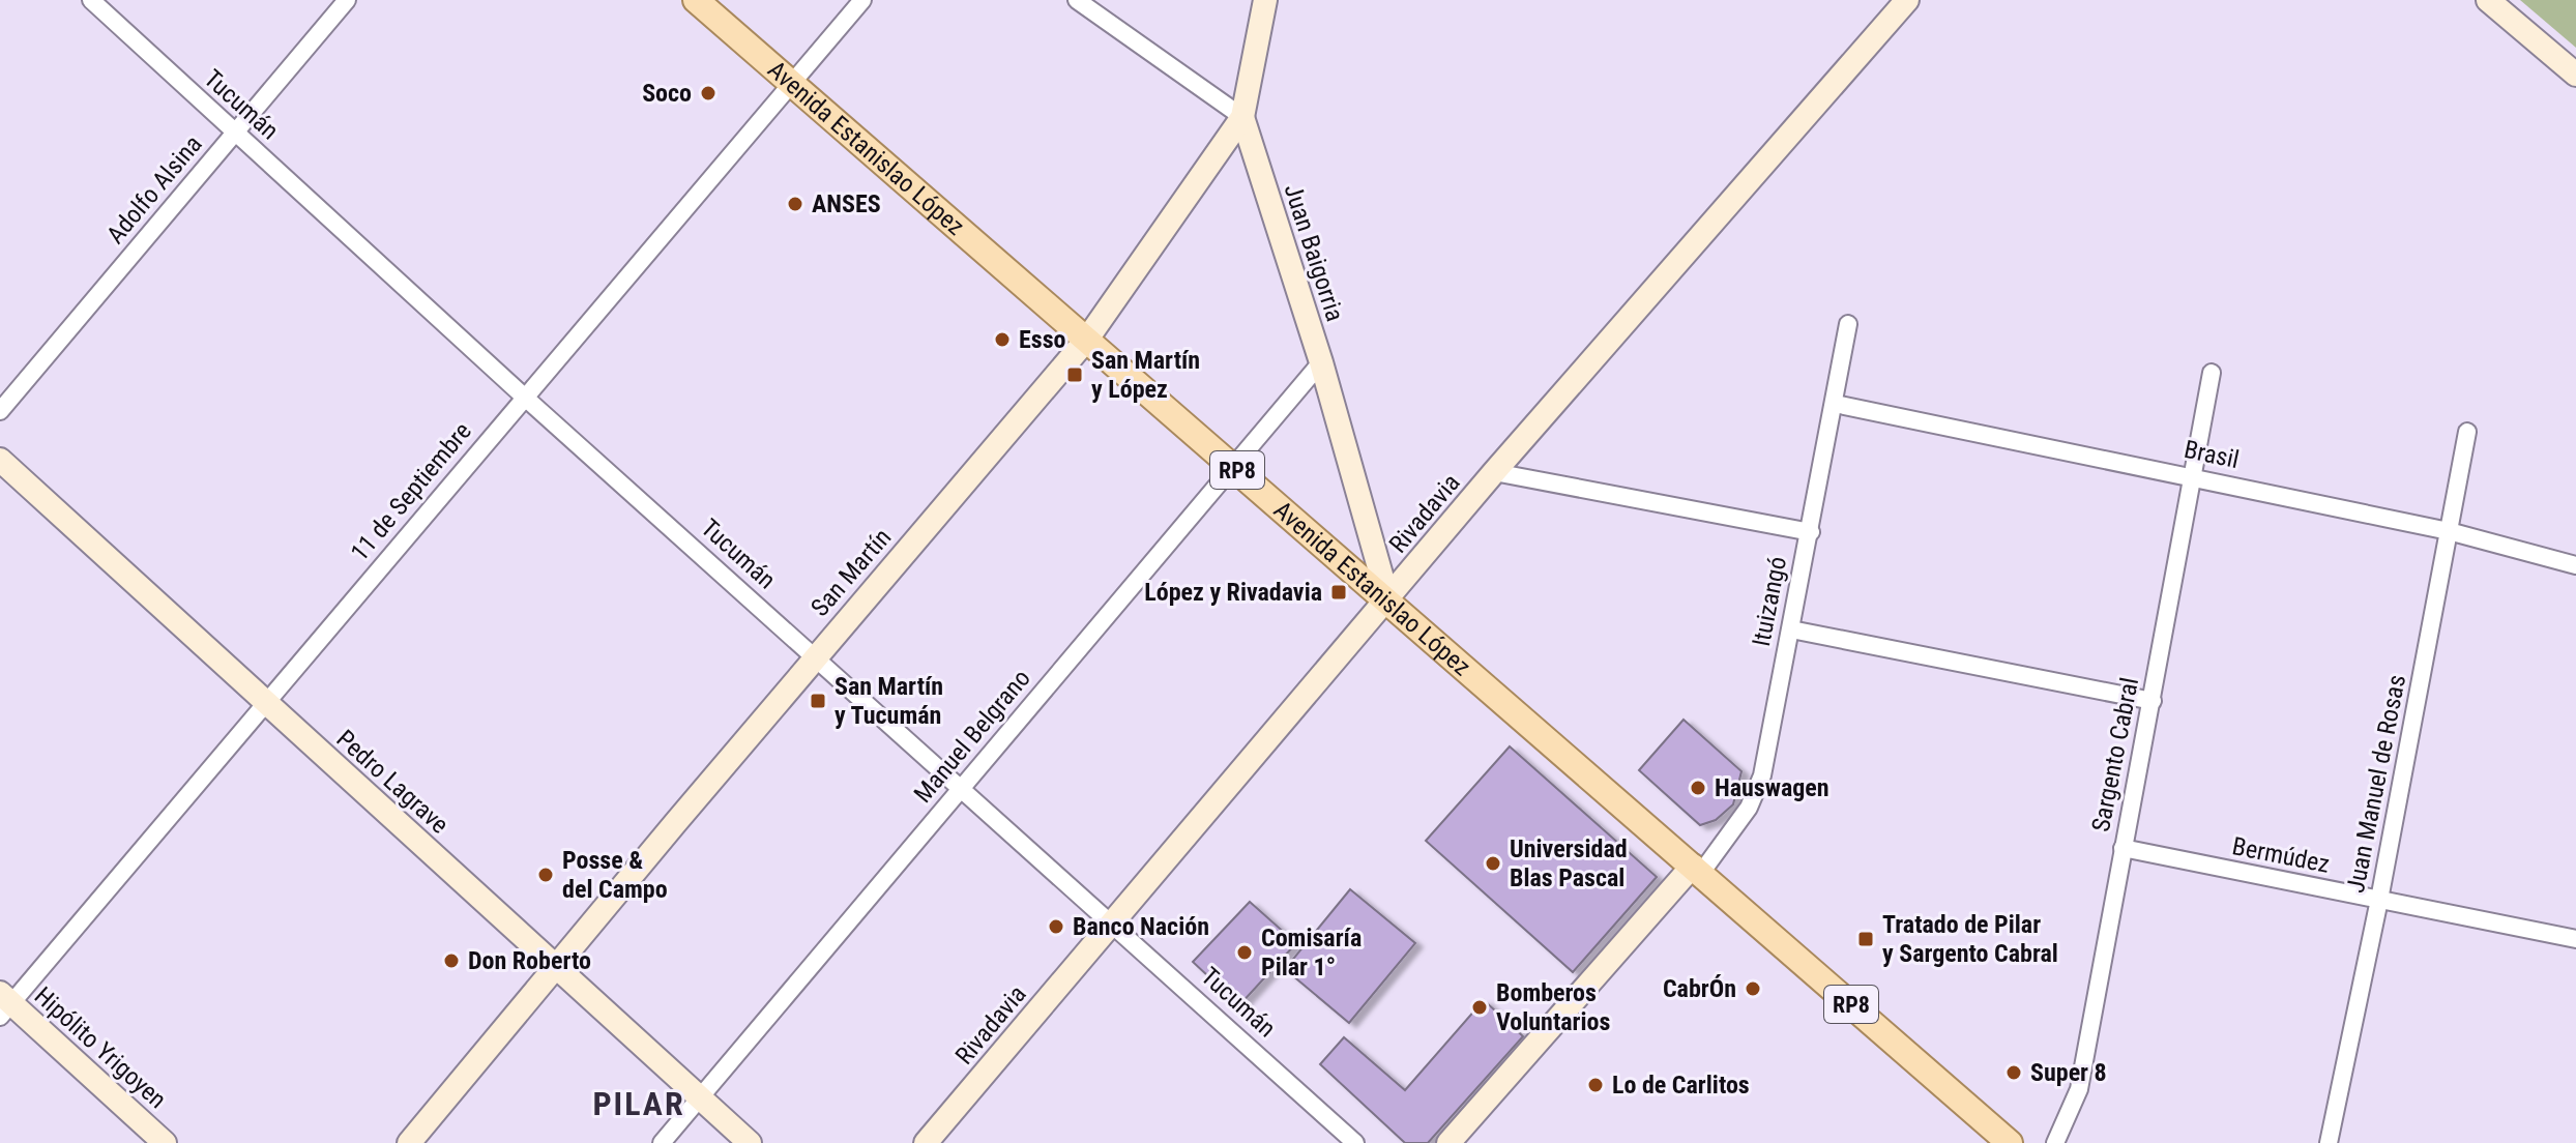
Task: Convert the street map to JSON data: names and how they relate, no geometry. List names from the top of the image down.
{
  "streets": {
    "main road": ["Avenida Estanislao López", "RP8"],
    "street": [
      "Tucumán",
      "Adolfo Alsina",
      "Juan Baigorria",
      "Brasil",
      "11 de Septiembre",
      "Rivadavia",
      "San Martín",
      "Ituizangó",
      "Manuel Belgrano",
      "Sargento Cabral",
      "Pedro Lagrave",
      "Juan Manuel de Rosas",
      "Bermúdez",
      "Hipólito Yrigoyen"
    ]
  },
  "crossings": [
    ["Tucumán", "Adolfo Alsina"],
    ["Tucumán", "11 de Septiembre"],
    ["Tucumán", "Rivadavia"],
    ["Tucumán", "San Martín"],
    ["Tucumán", "Manuel Belgrano"],
    ["Avenida Estanislao López", "Juan Baigorria"],
    ["Avenida Estanislao López", "11 de Septiembre"],
    ["Avenida Estanislao López", "Rivadavia"],
    ["Avenida Estanislao López", "San Martín"],
    ["Avenida Estanislao López", "Ituizangó"],
    ["Avenida Estanislao López", "Manuel Belgrano"],
    ["Juan Baigorria", "Rivadavia"],
    ["Juan Baigorria", "San Martín"],
    ["Juan Baigorria", "Manuel Belgrano"],
    ["Brasil", "Ituizangó"],
    ["Brasil", "Sargento Cabral"],
    ["Brasil", "Juan Manuel de Rosas"],
    ["11 de Septiembre", "Pedro Lagrave"],
    ["11 de Septiembre", "Hipólito Yrigoyen"],
    ["San Martín", "Pedro Lagrave"],
    ["Manuel Belgrano", "Pedro Lagrave"],
    ["Sargento Cabral", "Bermúdez"],
    ["Juan Manuel de Rosas", "Bermúdez"]
  ],
  "districts": ["PILAR"],
  "places": {
    "other": [
      "Soco",
      "ANSES",
      "Esso",
      "Hauswagen",
      "Universidad Blas Pascal",
      "Posse & del Campo",
      "Banco Nación",
      "Comisaría Pilar 1°",
      "Don Roberto",
      "CabrÓn",
      "Bomberos Voluntarios",
      "Super 8",
      "Lo de Carlitos"
    ],
    "transit": [
      "San Martín y López",
      "López y Rivadavia",
      "San Martín y Tucumán",
      "Tratado de Pilar y Sargento Cabral"
    ]
  }
}
